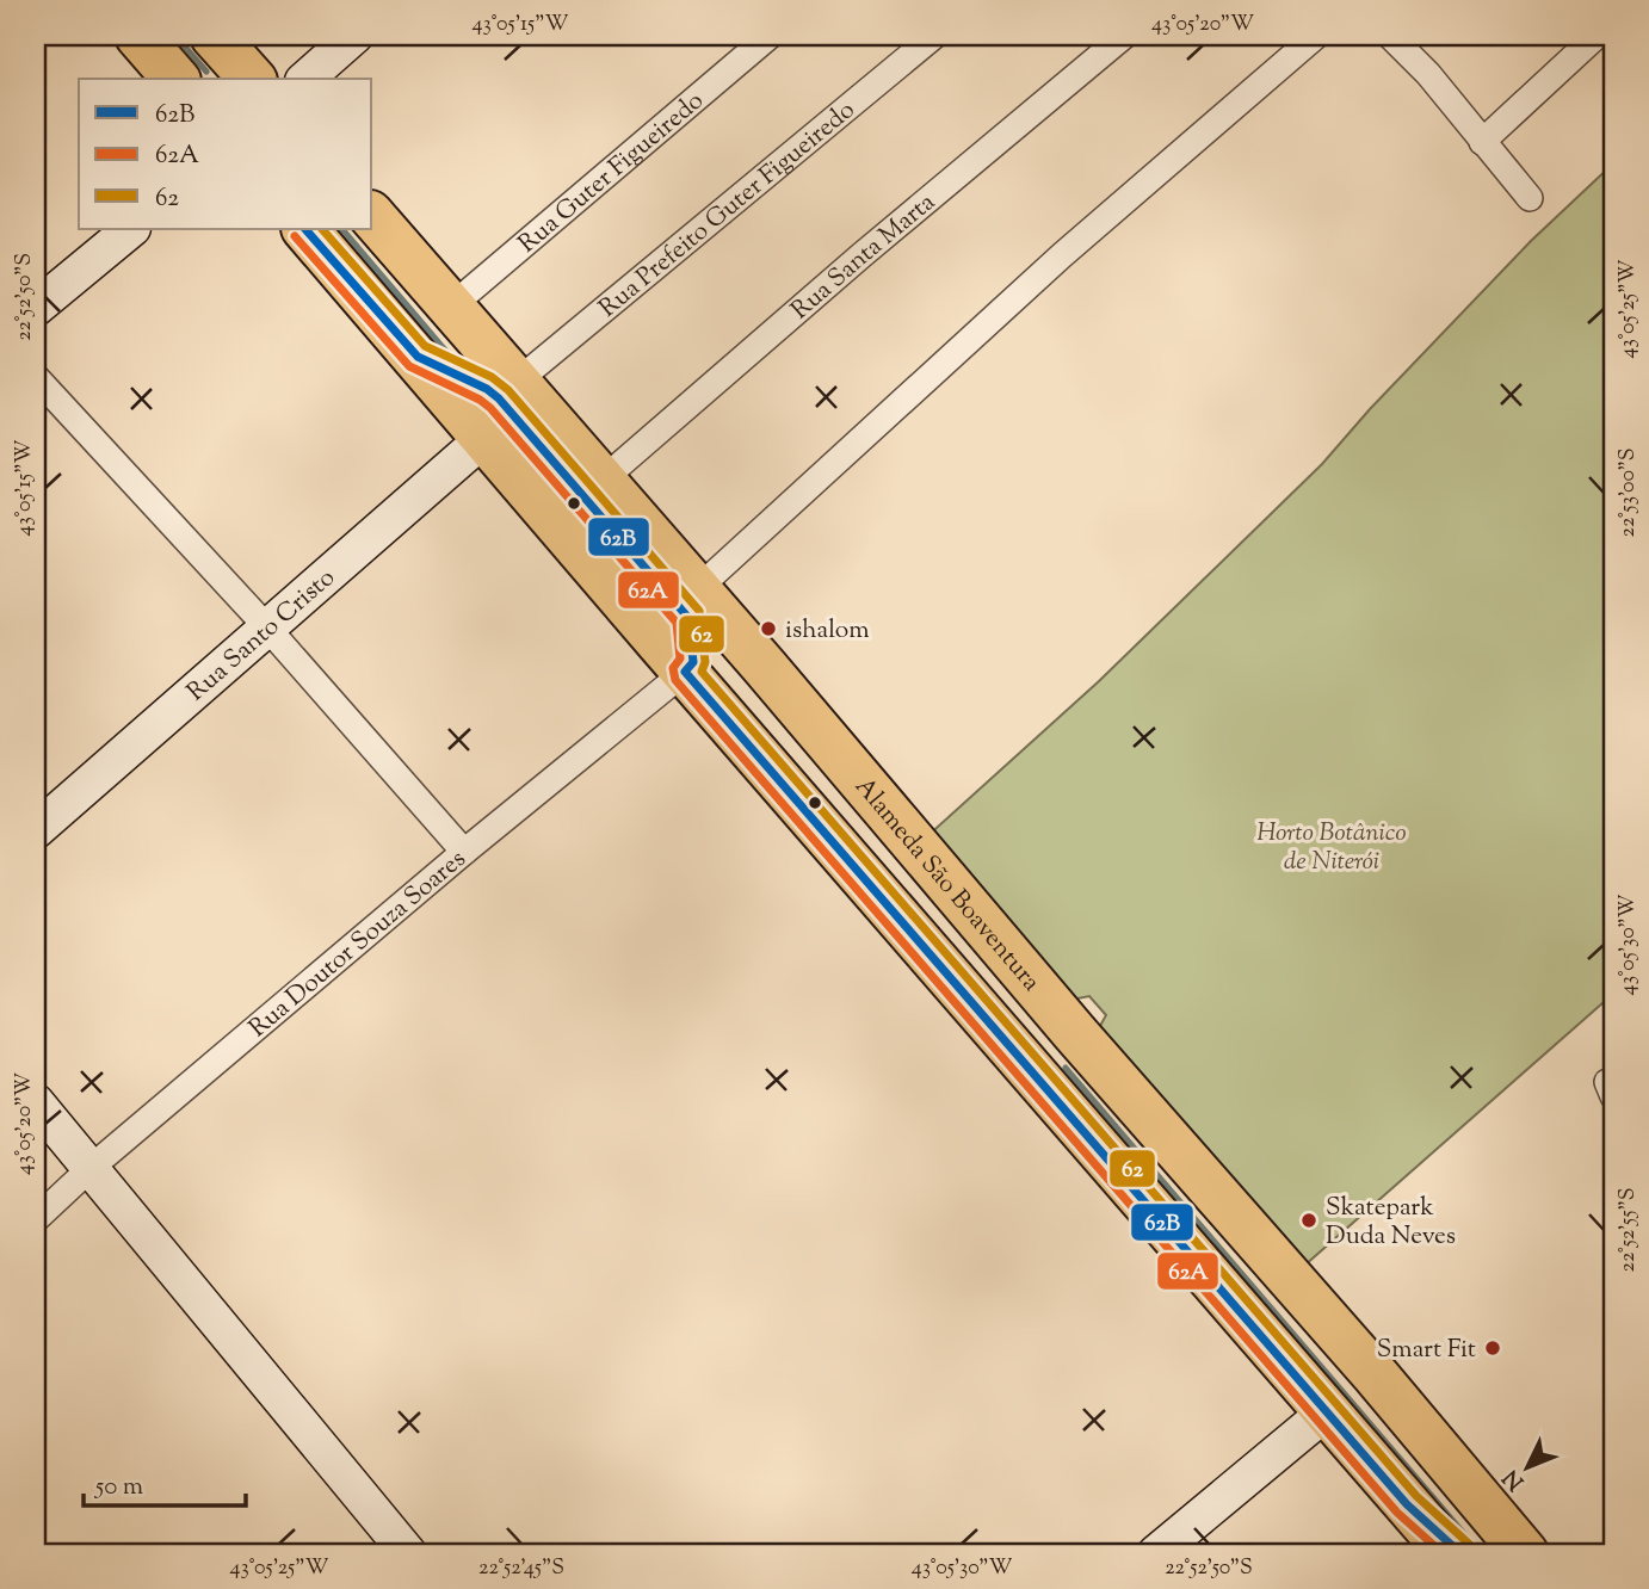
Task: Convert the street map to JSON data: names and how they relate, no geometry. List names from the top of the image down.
{
  "streets": {
    "highway": ["Alameda São Boaventura"],
    "street": [
      "Rua Guter Figueiredo",
      "Rua Prefeito Guter Figueiredo",
      "Rua Santa Marta",
      "Rua Santo Cristo",
      "Rua Doutor Souza Soares"
    ]
  },
  "crossings": [
    ["Rua Guter Figueiredo", "Alameda São Boaventura"],
    ["Rua Prefeito Guter Figueiredo", "Alameda São Boaventura"],
    ["Rua Santa Marta", "Alameda São Boaventura"]
  ],
  "parks": ["Horto Botânico de Niterói"],
  "places": ["ishalom", "Skatepark Duda Neves", "Smart Fit"],
  "lines": ["transit line 62B", "transit line 62", "transit line 62A"],
  "legend": ["62B", "62A", "62"],
  "scale_bar": "50 m",
  "north": "bottom left",
  "coordinates": [
    "43°05'15\"W",
    "43°05'20\"W",
    "22°52'50\"S",
    "43°05'25\"W",
    "22°53'00\"S",
    "43°05'30\"W",
    "22°52'55\"S",
    "22°52'45\"S"
  ]
}
